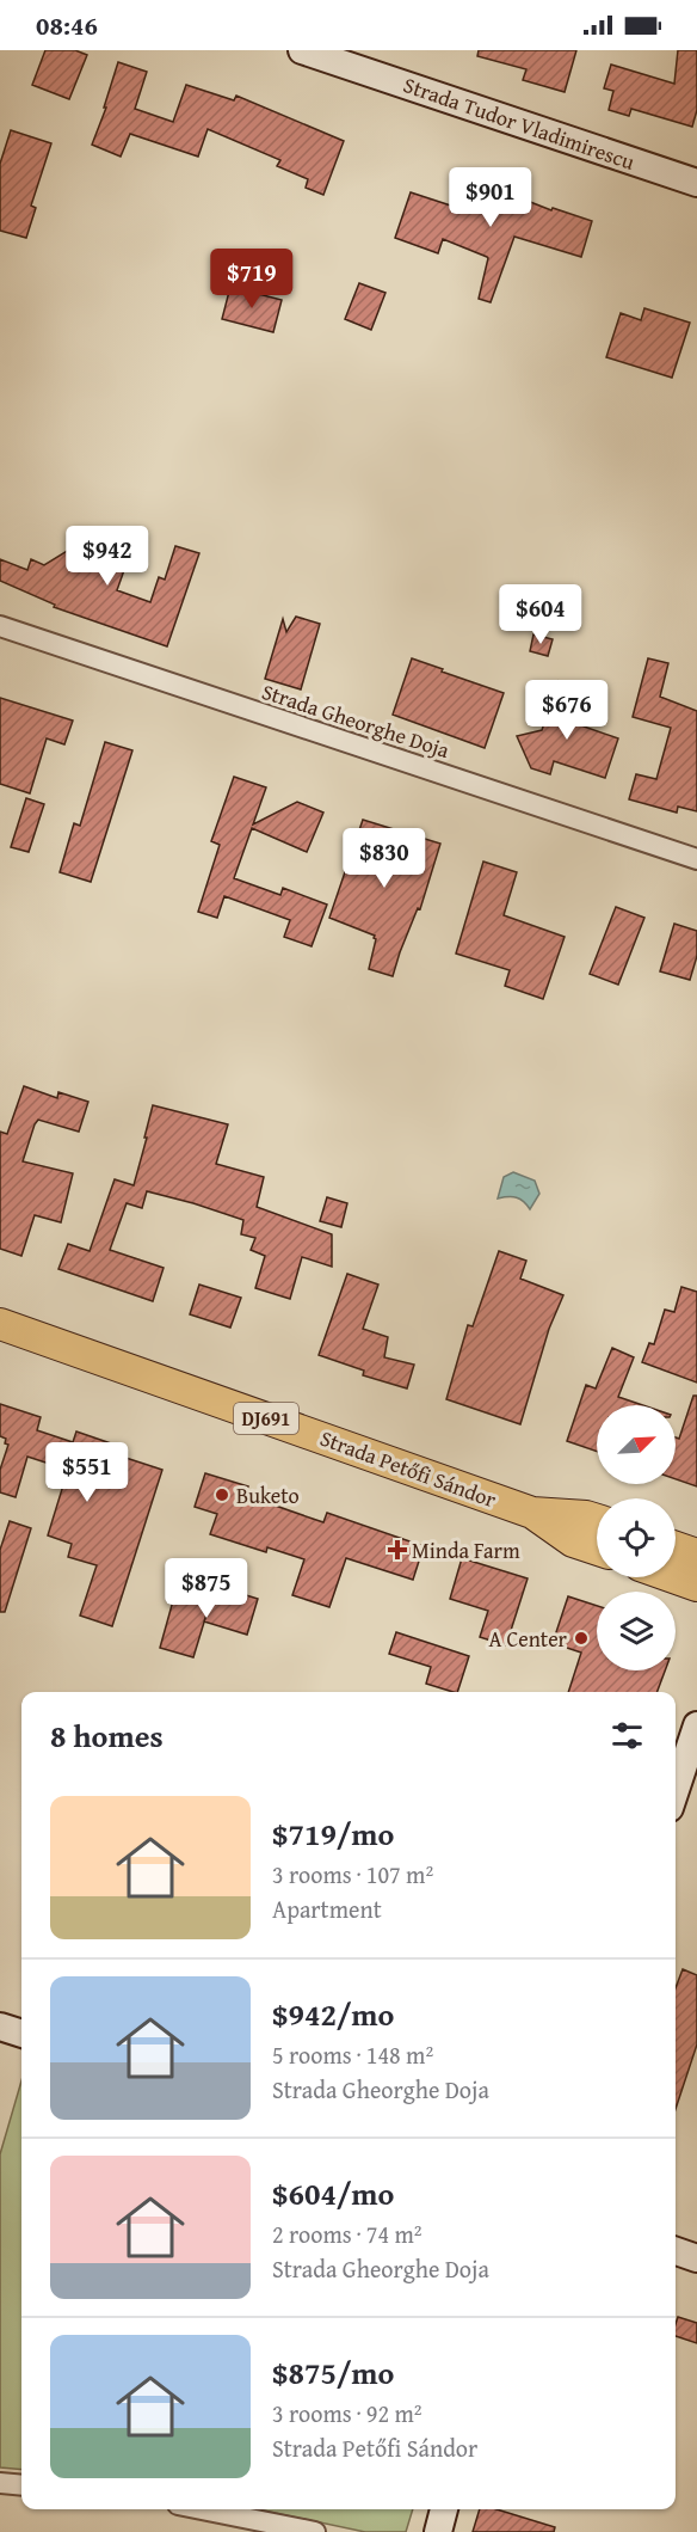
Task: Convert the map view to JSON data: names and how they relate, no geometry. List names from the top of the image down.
{
  "streets": {
    "main road": ["DJ691", "Strada Petőfi Sándor"],
    "street": ["Strada Tudor Vladimirescu", "Strada Gheorghe Doja"]
  },
  "places": {
    "other": ["Buketo", "A Center"],
    "health": ["Minda Farm"]
  },
  "north": "top right",
  "page": {
    "status": "08:46",
    "price": [
      "$901",
      "$719",
      "$942",
      "$604",
      "$676",
      "$830",
      "$551",
      "$875"
    ],
    "heading": "8 homes",
    "list": [
      {
        "name": "$719/mo",
        "note": "3 rooms · 107 m² · Apartment"
      },
      {
        "name": "$942/mo",
        "note": "5 rooms · 148 m² · Strada Gheorghe Doja"
      },
      {
        "name": "$604/mo",
        "note": "2 rooms · 74 m² · Strada Gheorghe Doja"
      },
      {
        "name": "$875/mo",
        "note": "3 rooms · 92 m² · Strada Petőfi Sándor"
      }
    ]
  }
}
